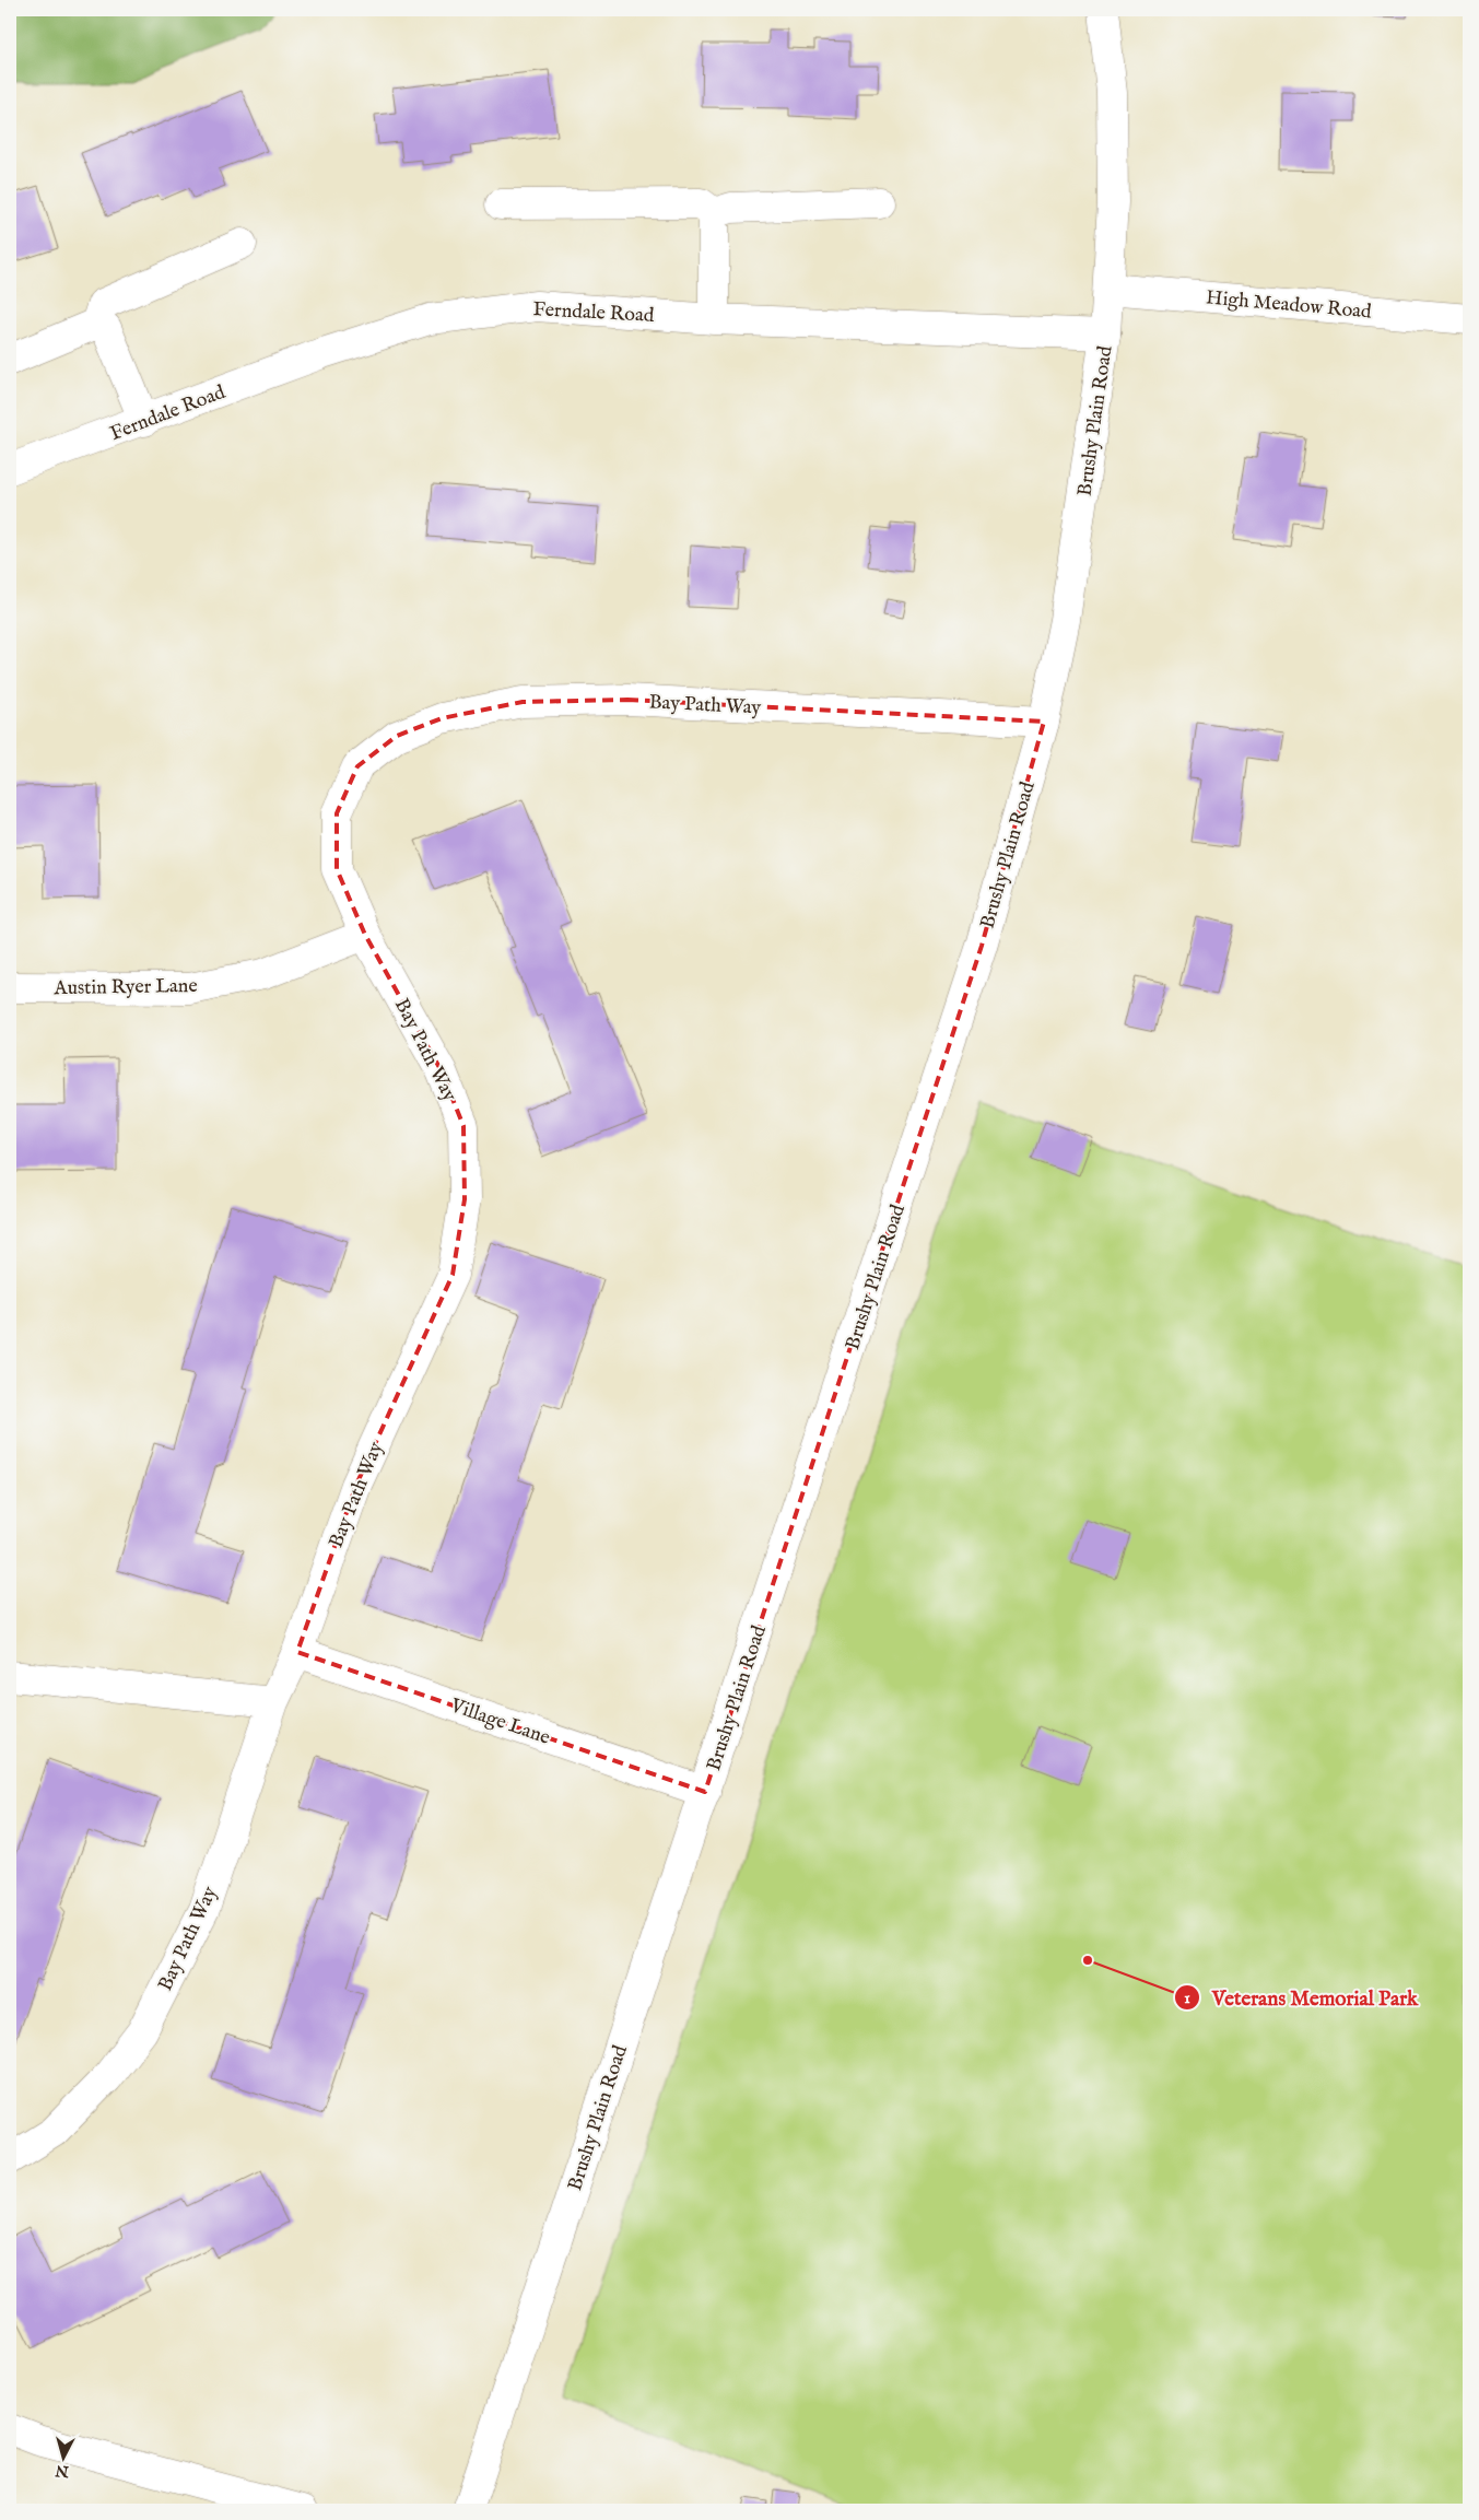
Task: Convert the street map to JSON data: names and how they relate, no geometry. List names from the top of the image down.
{
  "streets": {
    "street": [
      "High Meadow Road",
      "Ferndale Road",
      "Brushy Plain Road",
      "Bay Path Way",
      "Austin Ryer Lane",
      "Village Lane"
    ]
  },
  "crossings": [
    ["High Meadow Road", "Brushy Plain Road"],
    ["Ferndale Road", "Brushy Plain Road"],
    ["Brushy Plain Road", "Bay Path Way"],
    ["Brushy Plain Road", "Village Lane"],
    ["Bay Path Way", "Austin Ryer Lane"],
    ["Bay Path Way", "Village Lane"]
  ],
  "places": ["Veterans Memorial Park"],
  "north": "bottom"
}
